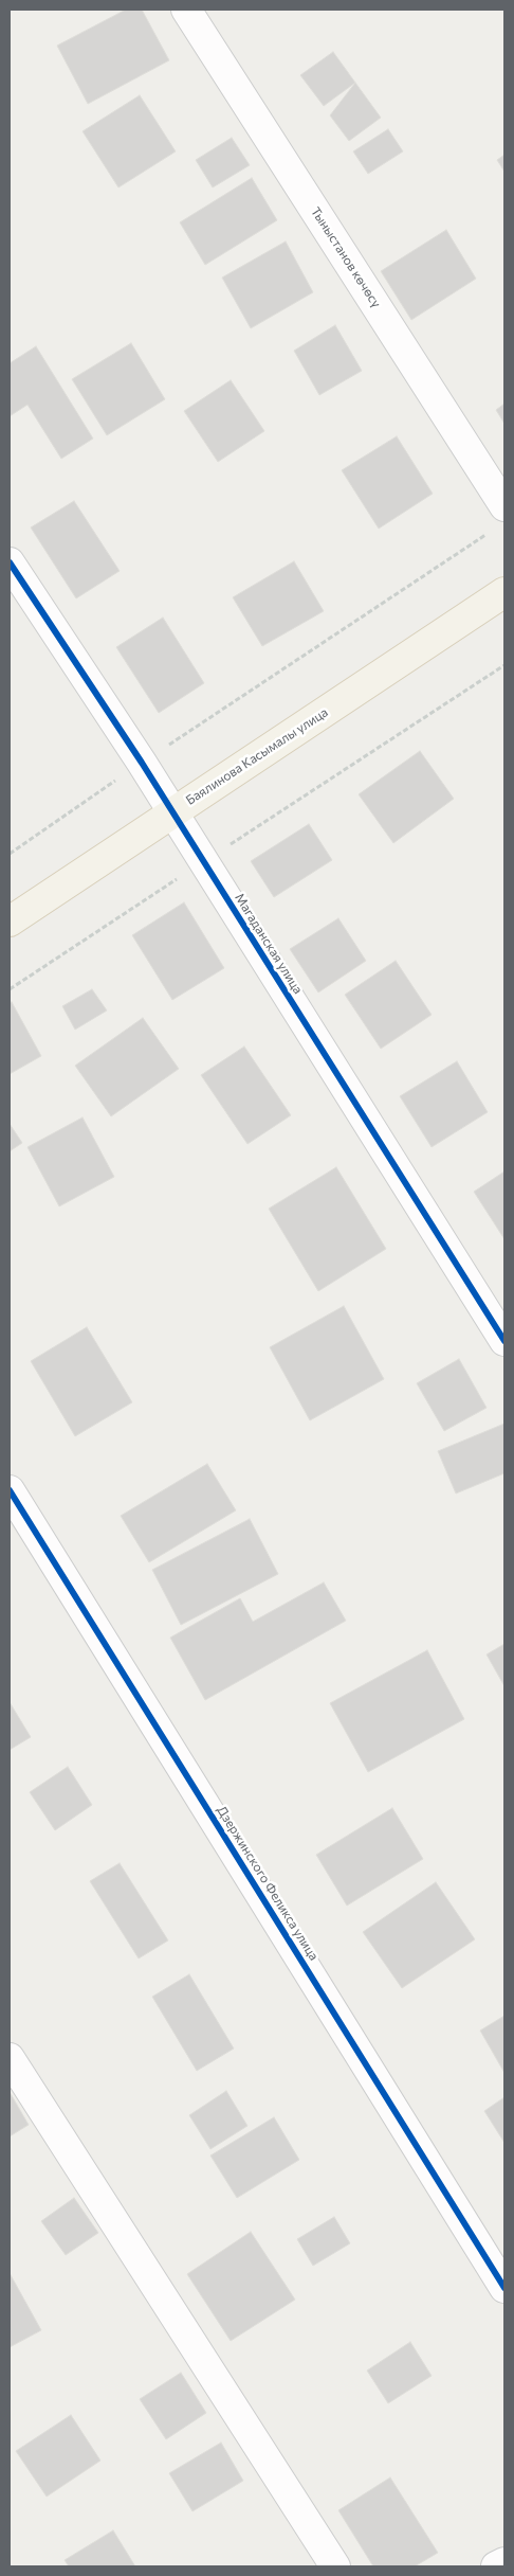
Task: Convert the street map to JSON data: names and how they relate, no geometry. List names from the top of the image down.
{
  "streets": {
    "main road": ["Баялинова Касымалы улица"],
    "street": ["Тыныстанов көчөсү", "Магаданская улица", "Дзержинского Феликса улица"]
  },
  "crossings": [
    ["Баялинова Касымалы улица", "Магаданская улица"]
  ]
}
